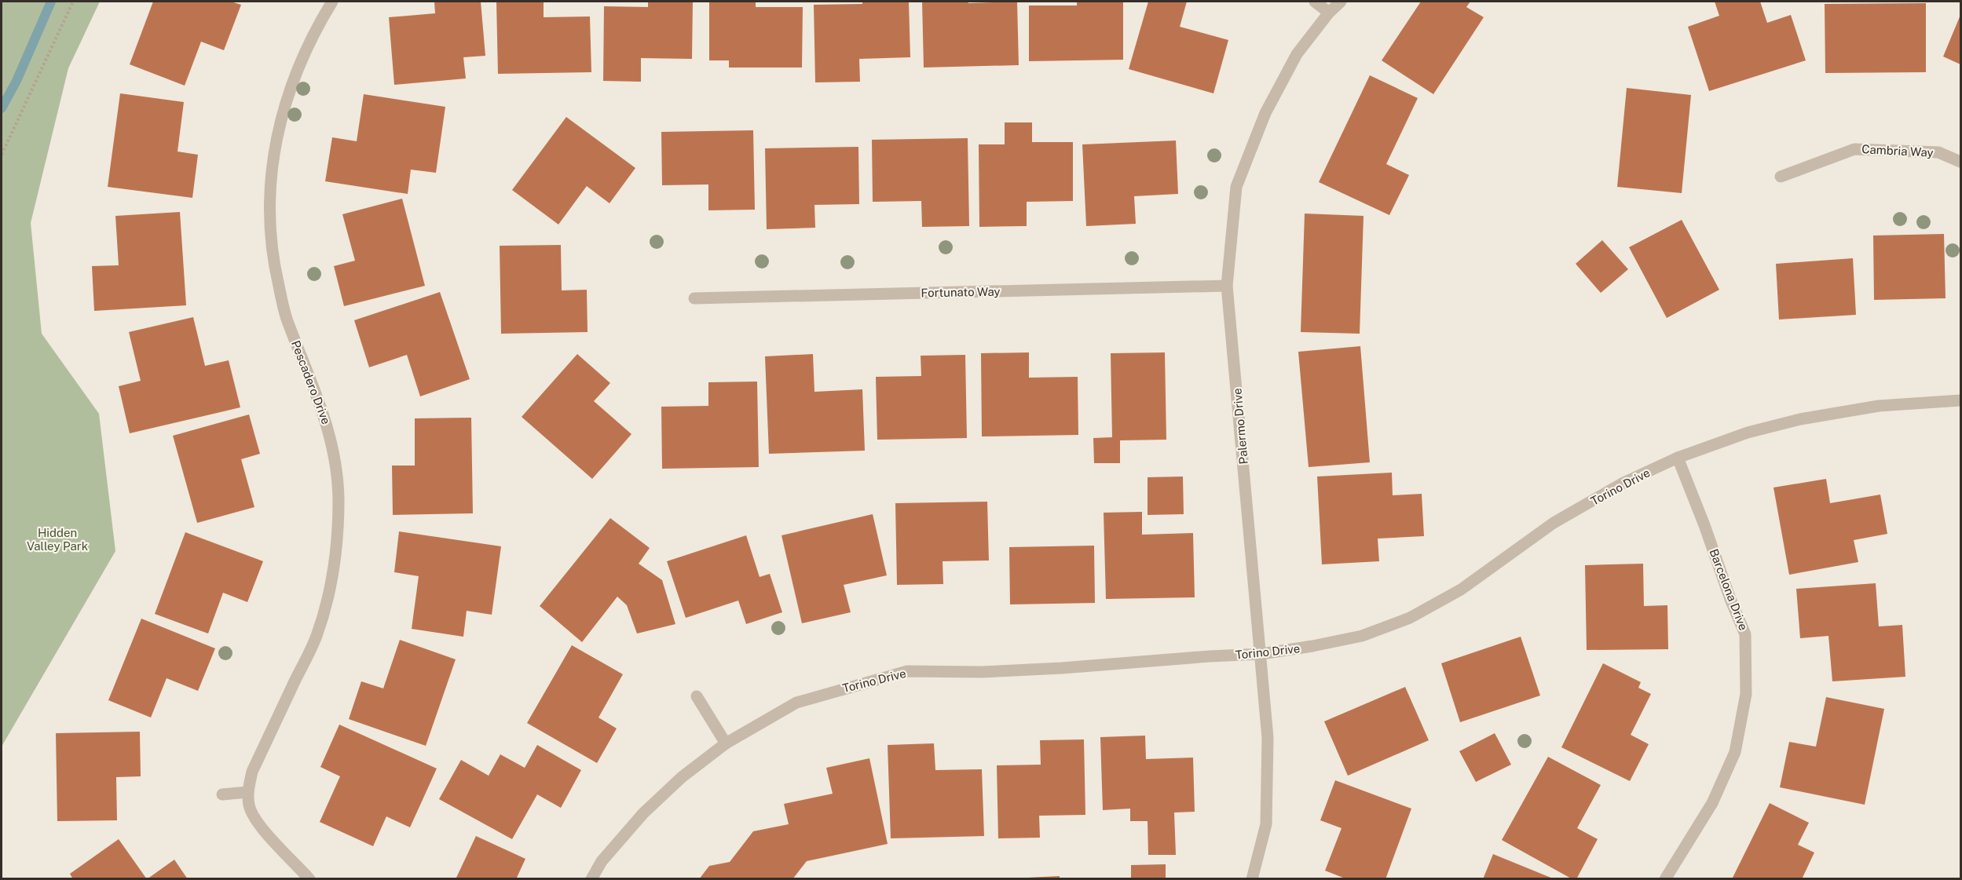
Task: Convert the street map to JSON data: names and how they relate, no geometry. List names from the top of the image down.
{
  "streets": {
    "street": [
      "Cambria Way",
      "Fortunato Way",
      "Pescadero Drive",
      "Palermo Drive",
      "Torino Drive",
      "Barcelona Drive"
    ]
  },
  "crossings": [
    ["Fortunato Way", "Palermo Drive"],
    ["Palermo Drive", "Torino Drive"],
    ["Torino Drive", "Barcelona Drive"]
  ],
  "parks": ["Hidden Valley Park"]
}
